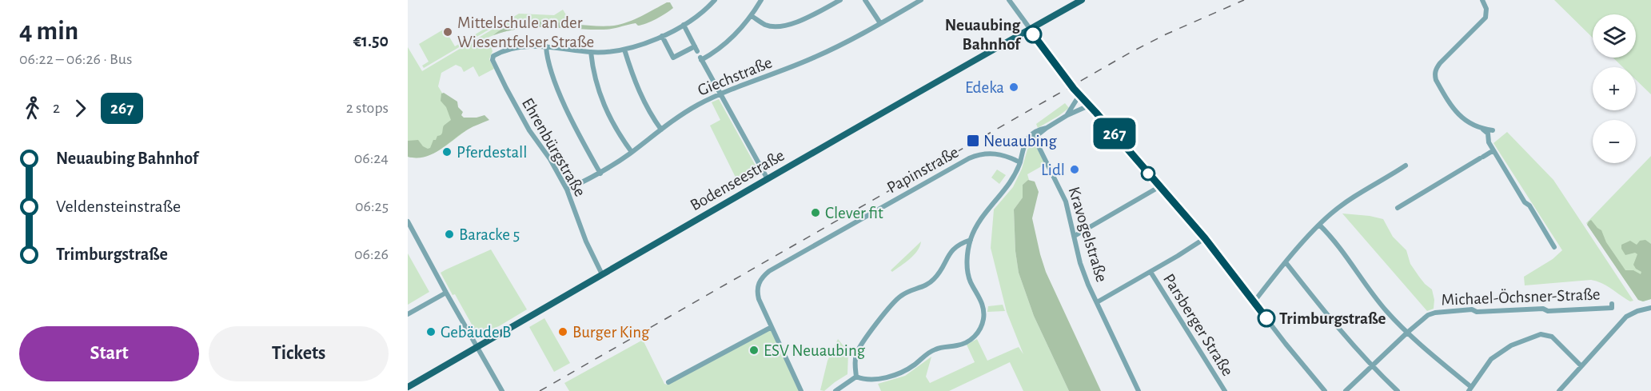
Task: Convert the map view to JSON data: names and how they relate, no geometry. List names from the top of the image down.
{
  "streets": {
    "main road": ["Bodenseestraße"],
    "street": [
      "Giechstraße",
      "Ehrenbürgstraße",
      "Papinstraße",
      "Kravogelstraße",
      "Michael-Öchsner-Straße",
      "Parsberger Straße"
    ]
  },
  "crossings": [
    ["Giechstraße", "Ehrenbürgstraße"],
    ["Ehrenbürgstraße", "Bodenseestraße"]
  ],
  "places": {
    "other": [
      "Mittelschule an der Wiesentfelser Straße",
      "Neuaubing Bahnhof",
      "Edeka",
      "Pferdestall",
      "Lidl",
      "Clever fit",
      "Baracke 5",
      "Trimburgstraße",
      "Gebäude B",
      "Burger King",
      "ESV Neuaubing"
    ],
    "transit": ["Neuaubing"]
  },
  "lines": ["bus line 267"],
  "page": {
    "heading": ["4 min", "06:22 – 06:26 · Bus", "€1.50"],
    "on_map": "267",
    "map_buttons": ["+", "−"],
    "legs": ["2", "267", "2 stops"],
    "list": [
      {
        "name": "Neuaubing Bahnhof",
        "value": "06:24"
      },
      {
        "name": "Veldensteinstraße",
        "value": "06:25"
      },
      {
        "name": "Trimburgstraße",
        "value": "06:26"
      }
    ],
    "buttons": ["Start", "Tickets"]
  }
}
